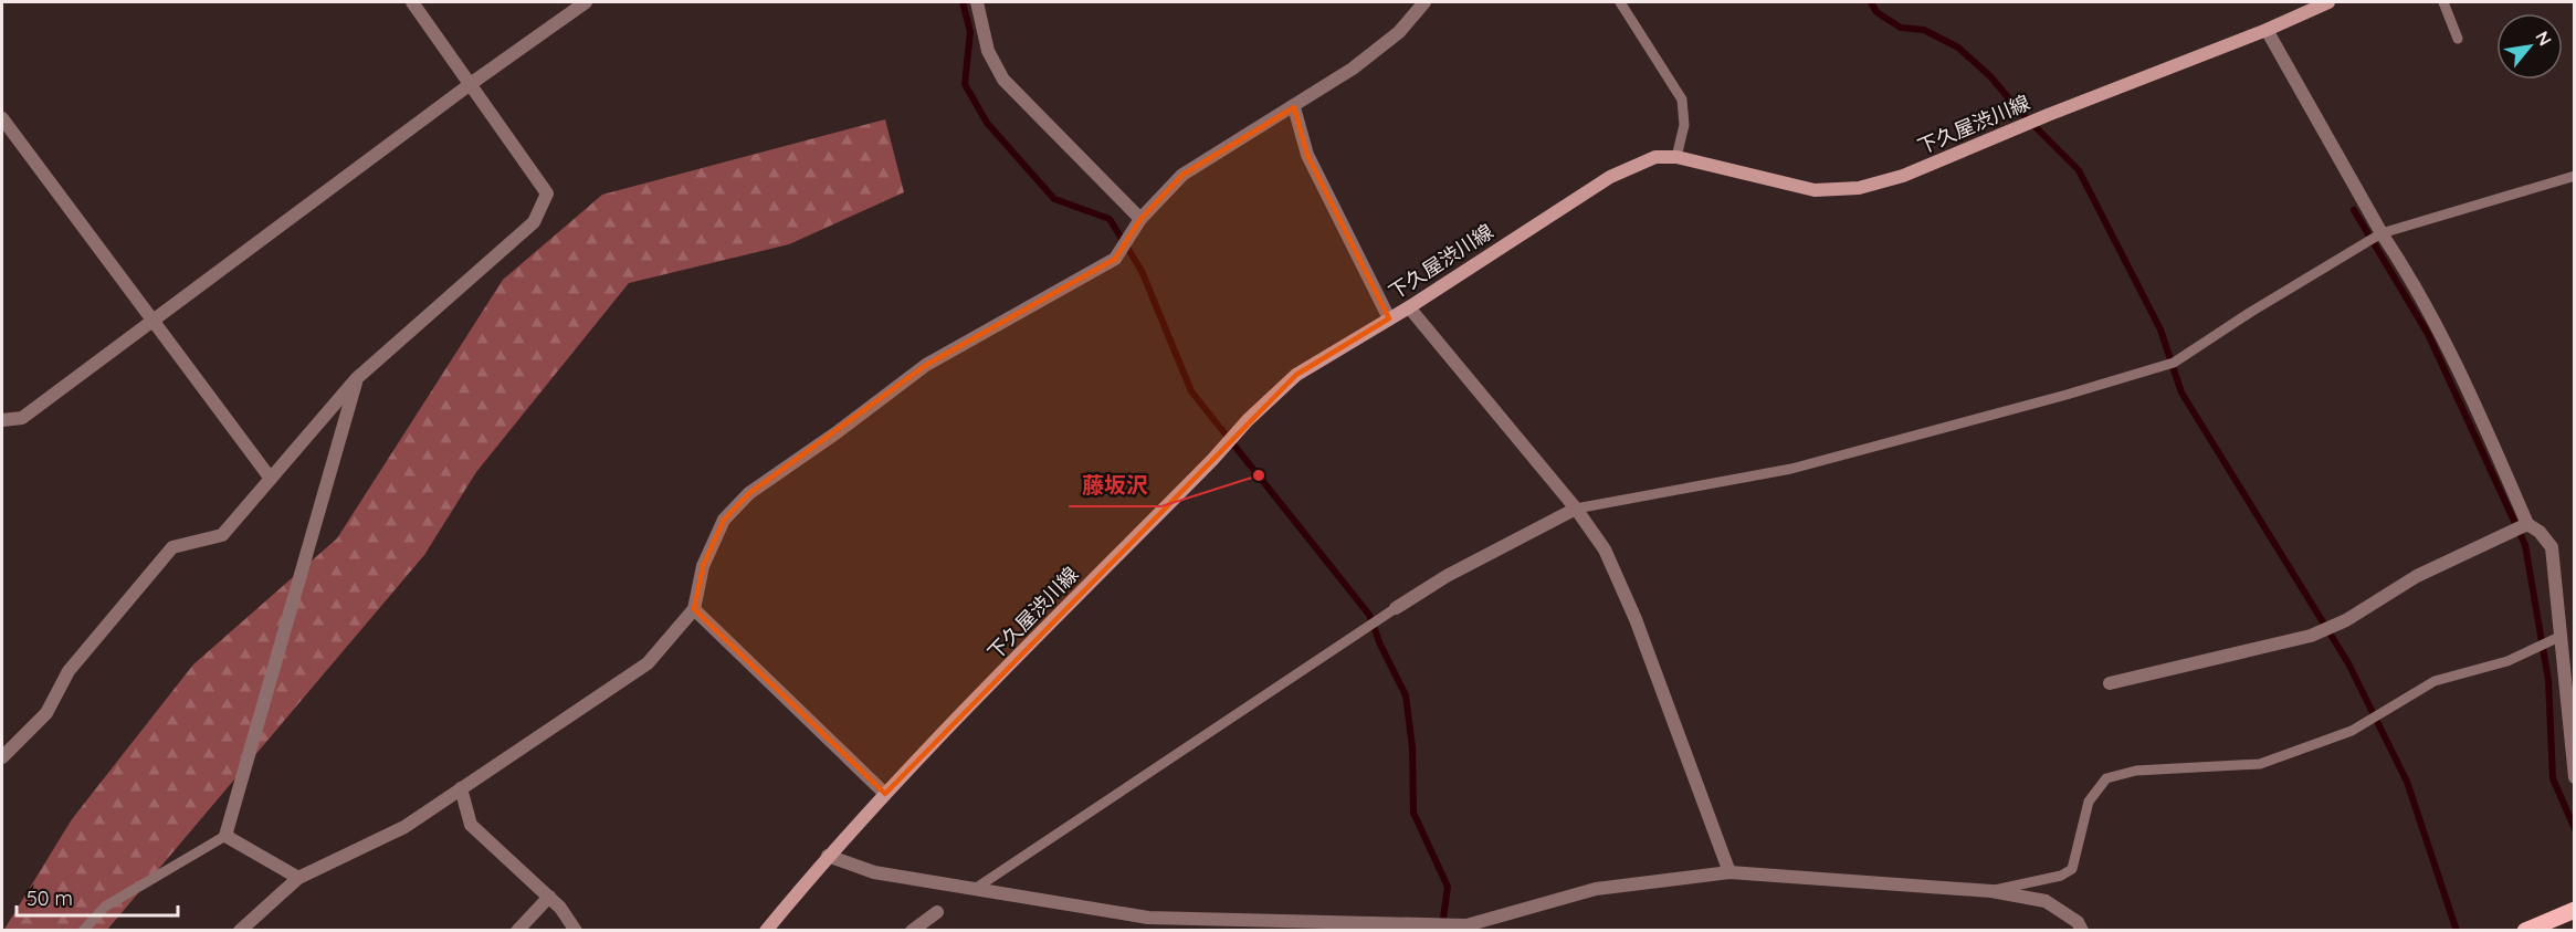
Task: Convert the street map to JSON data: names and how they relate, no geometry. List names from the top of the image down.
{
  "streets": {
    "main road": ["下久屋渋川線"]
  },
  "places": ["藤坂沢"],
  "scale_bar": "50 m",
  "north": "top right"
}
